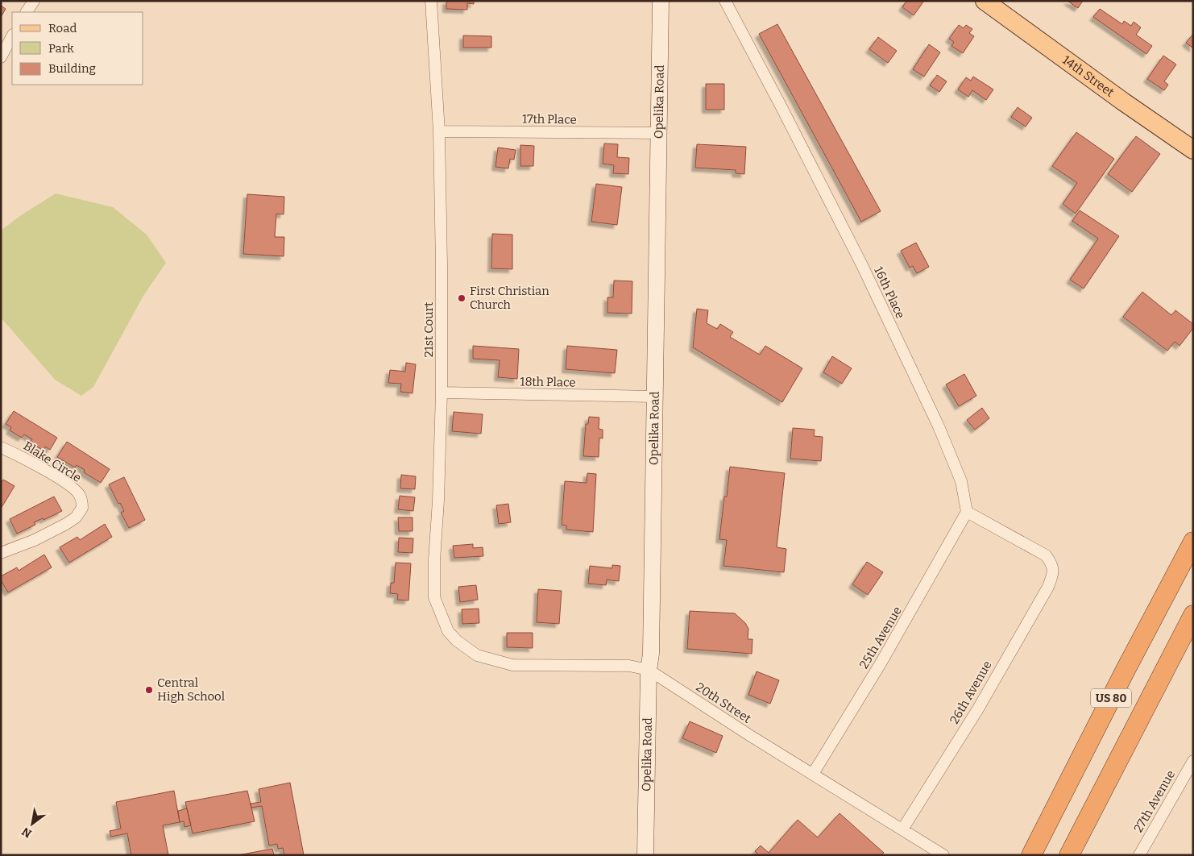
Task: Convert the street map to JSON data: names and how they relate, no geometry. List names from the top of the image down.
{
  "streets": {
    "highway": ["US 80"],
    "main road": ["14th Street", "Opelika Road"],
    "street": [
      "17th Place",
      "16th Place",
      "21st Court",
      "18th Place",
      "Blake Circle",
      "25th Avenue",
      "26th Avenue",
      "20th Street",
      "27th Avenue"
    ]
  },
  "crossings": [
    ["Opelika Road", "17th Place"],
    ["Opelika Road", "18th Place"],
    ["Opelika Road", "20th Street"],
    ["17th Place", "21st Court"],
    ["16th Place", "25th Avenue"],
    ["16th Place", "26th Avenue"],
    ["21st Court", "18th Place"],
    ["21st Court", "20th Street"],
    ["25th Avenue", "26th Avenue"],
    ["25th Avenue", "20th Street"],
    ["26th Avenue", "20th Street"]
  ],
  "places": ["First Christian Church", "Central High School"],
  "legend": ["Road", "Park", "Building"],
  "north": "bottom left"
}
